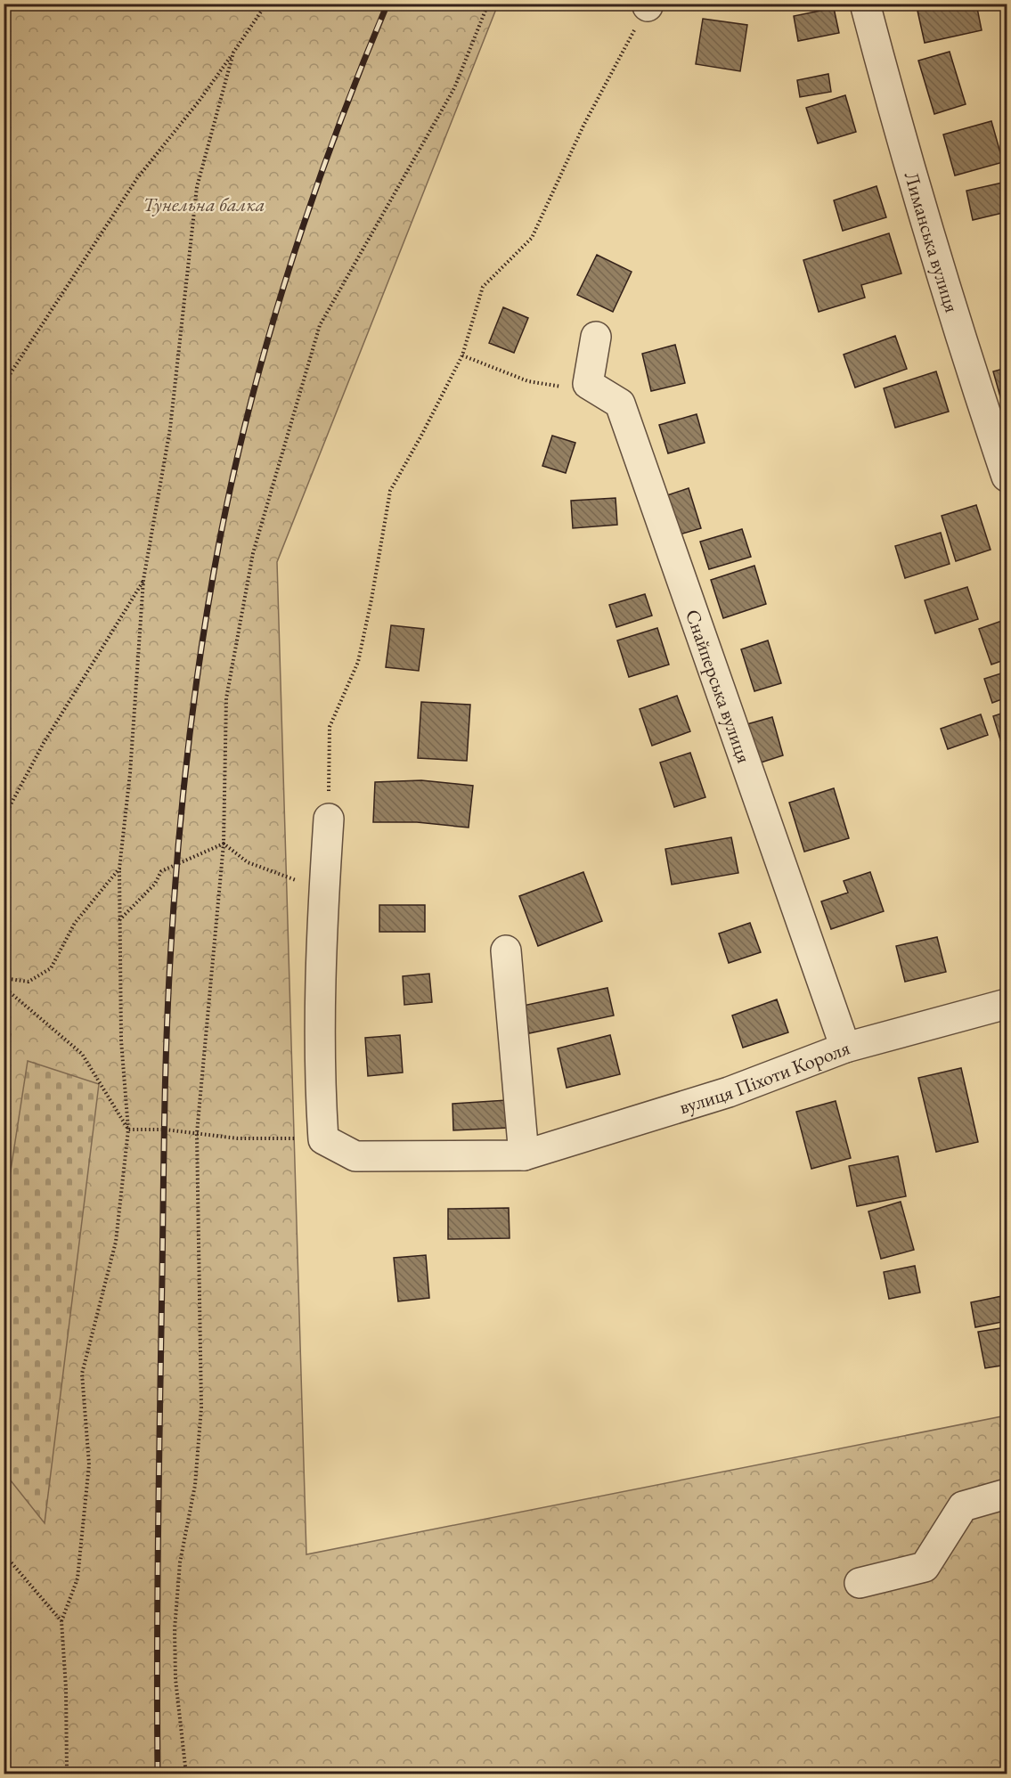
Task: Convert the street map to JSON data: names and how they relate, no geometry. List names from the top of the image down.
{
  "streets": {
    "street": ["Лиманська вулиця", "Снайперська вулиця", "вулиця Піхоти Короля"]
  },
  "crossings": [
    ["Снайперська вулиця", "вулиця Піхоти Короля"]
  ],
  "parks": ["Тунельна балка"]
}
